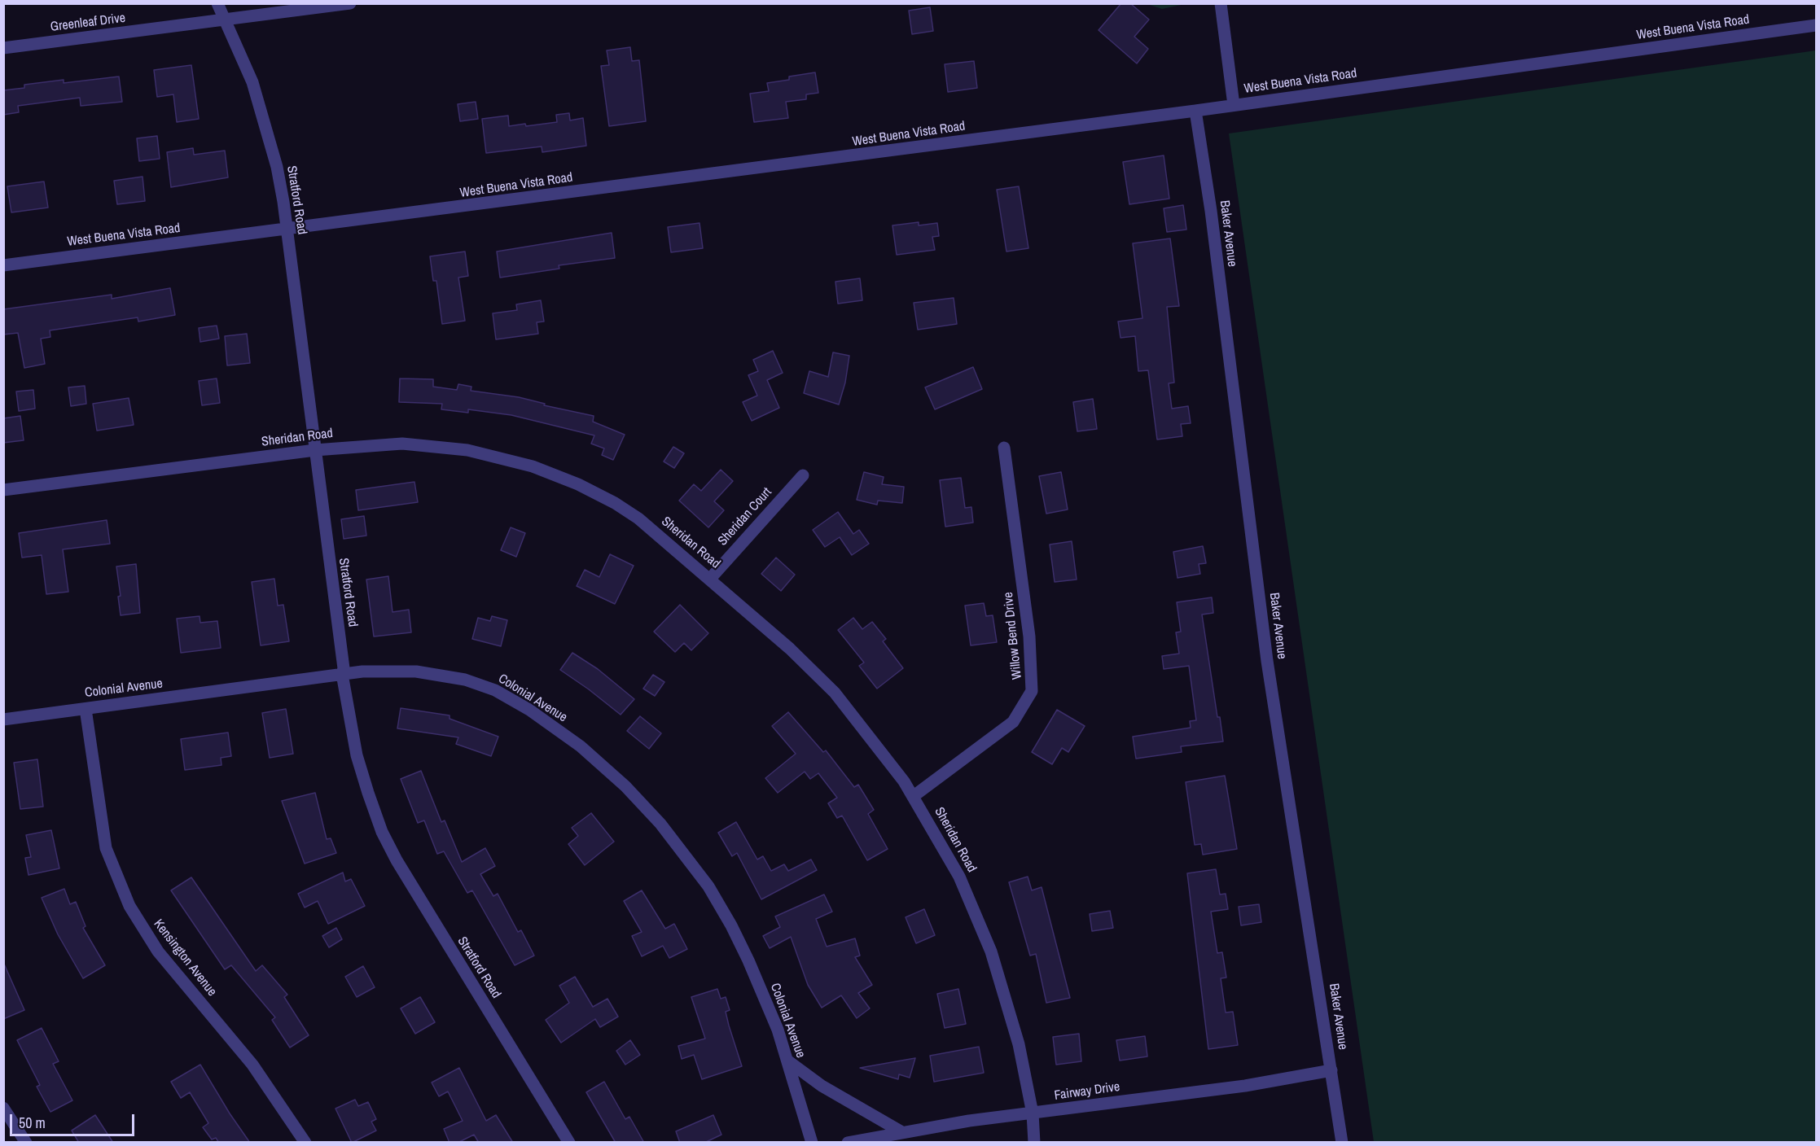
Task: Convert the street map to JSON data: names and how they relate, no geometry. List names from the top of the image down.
{
  "streets": {
    "street": [
      "Greenleaf Drive",
      "West Buena Vista Road",
      "Stratford Road",
      "Baker Avenue",
      "Sheridan Road",
      "Sheridan Court",
      "Willow Bend Drive",
      "Colonial Avenue",
      "Kensington Avenue",
      "Fairway Drive"
    ]
  },
  "crossings": [
    ["Greenleaf Drive", "Stratford Road"],
    ["West Buena Vista Road", "Stratford Road"],
    ["West Buena Vista Road", "Baker Avenue"],
    ["Stratford Road", "Sheridan Road"],
    ["Stratford Road", "Colonial Avenue"],
    ["Baker Avenue", "Fairway Drive"],
    ["Sheridan Road", "Sheridan Court"],
    ["Sheridan Road", "Willow Bend Drive"],
    ["Sheridan Road", "Fairway Drive"],
    ["Colonial Avenue", "Kensington Avenue"]
  ],
  "scale_bar": "50 m"
}
